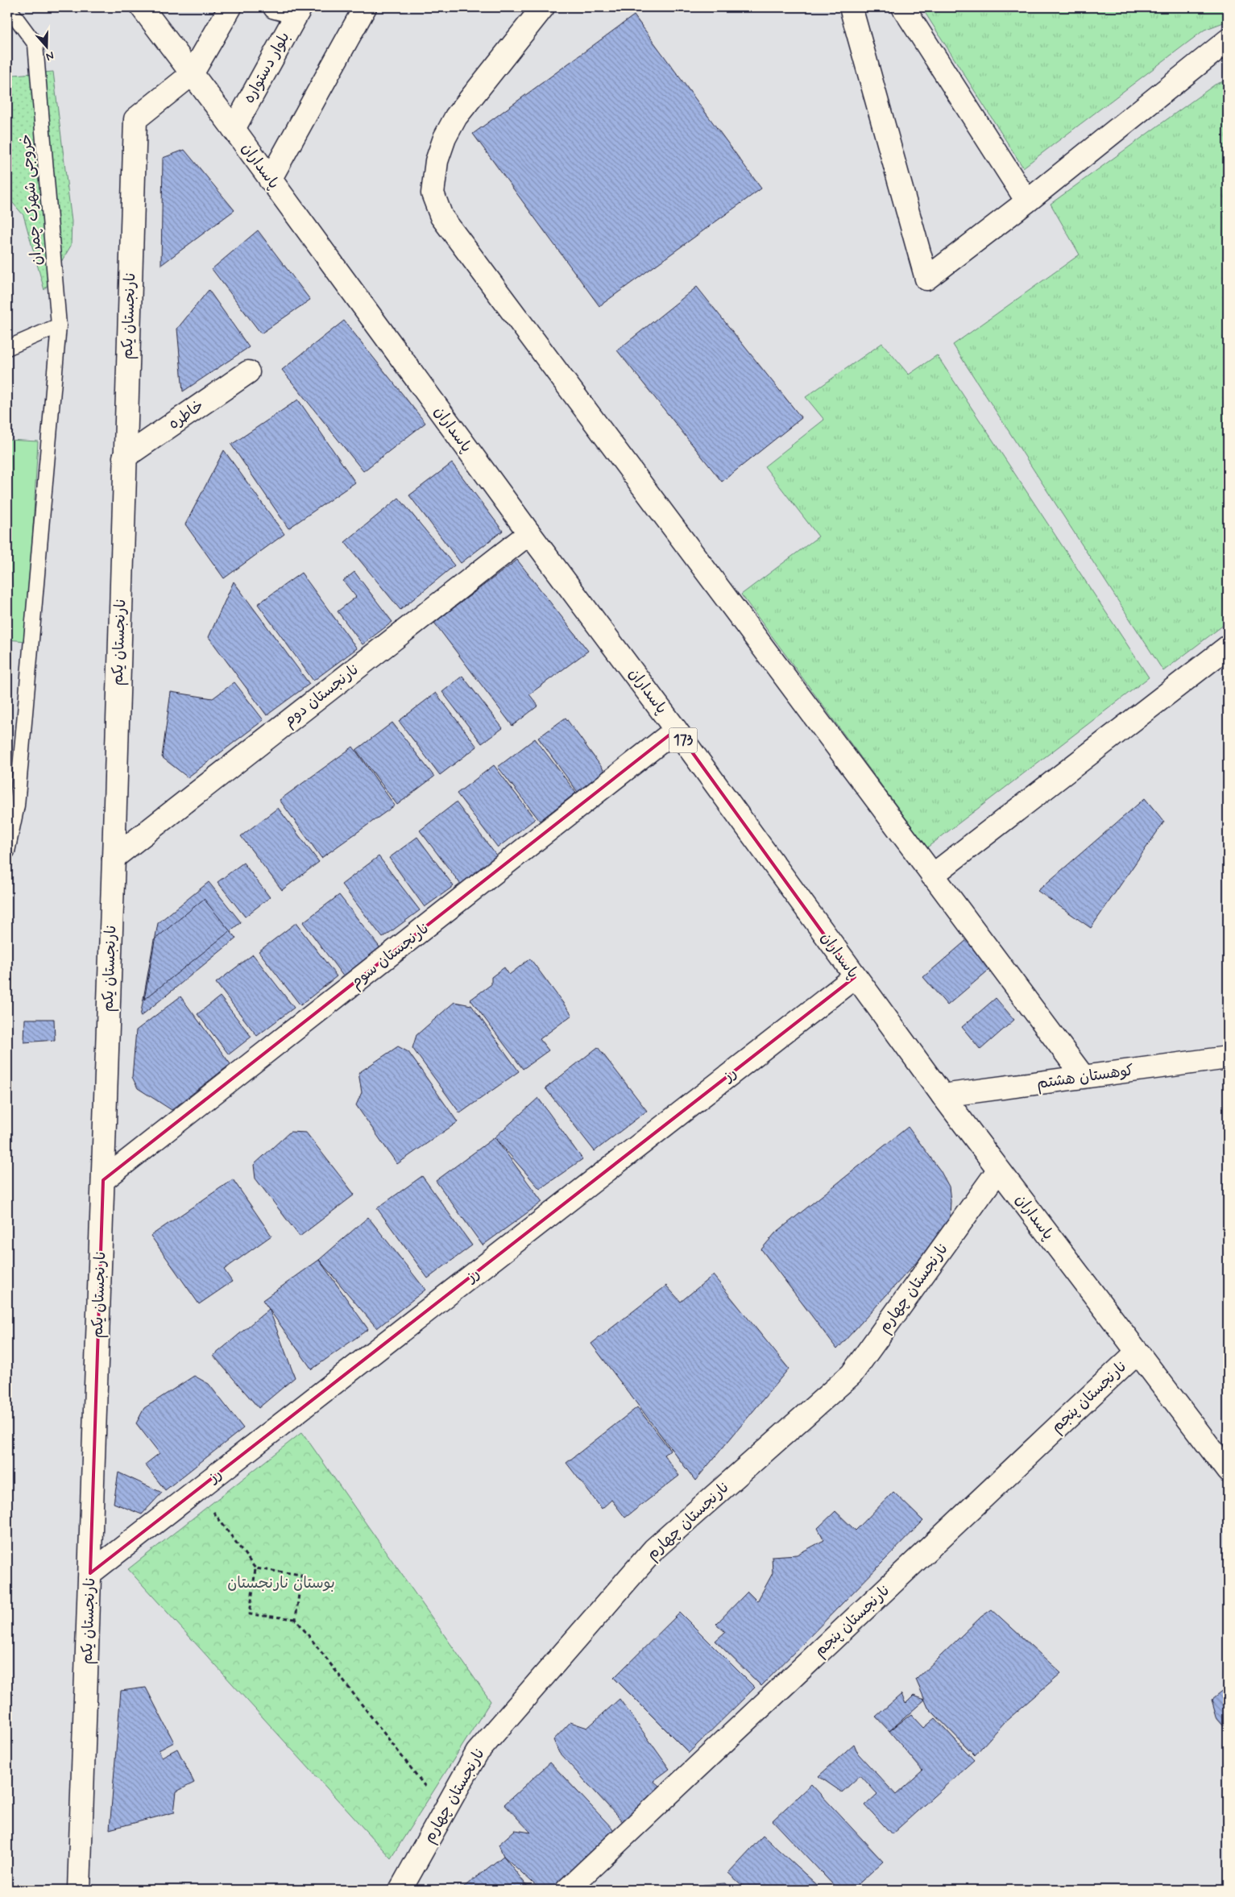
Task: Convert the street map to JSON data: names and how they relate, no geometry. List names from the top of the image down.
{
  "streets": {
    "street": [
      "بلوار دستواره",
      "پاسداران",
      "نارنجستان یکم",
      "خاطره",
      "نارنجستان دوم",
      "173",
      "نارنجستان سوم",
      "رز",
      "کوهستان هشتم",
      "نارنجستان چهارم",
      "نارنجستان پنجم"
    ],
    "lane": ["خروجی شهرک چمران"]
  },
  "crossings": [
    ["بلوار دستواره", "پاسداران"],
    ["پاسداران", "نارنجستان یکم"],
    ["پاسداران", "نارنجستان دوم"],
    ["پاسداران", "نارنجستان سوم"],
    ["پاسداران", "رز"],
    ["پاسداران", "کوهستان هشتم"],
    ["پاسداران", "نارنجستان چهارم"],
    ["پاسداران", "نارنجستان پنجم"],
    ["نارنجستان یکم", "خاطره"],
    ["نارنجستان یکم", "نارنجستان دوم"],
    ["نارنجستان یکم", "نارنجستان سوم"],
    ["نارنجستان یکم", "رز"]
  ],
  "parks": ["بوستان نارنجستان"],
  "north": "bottom"
}
